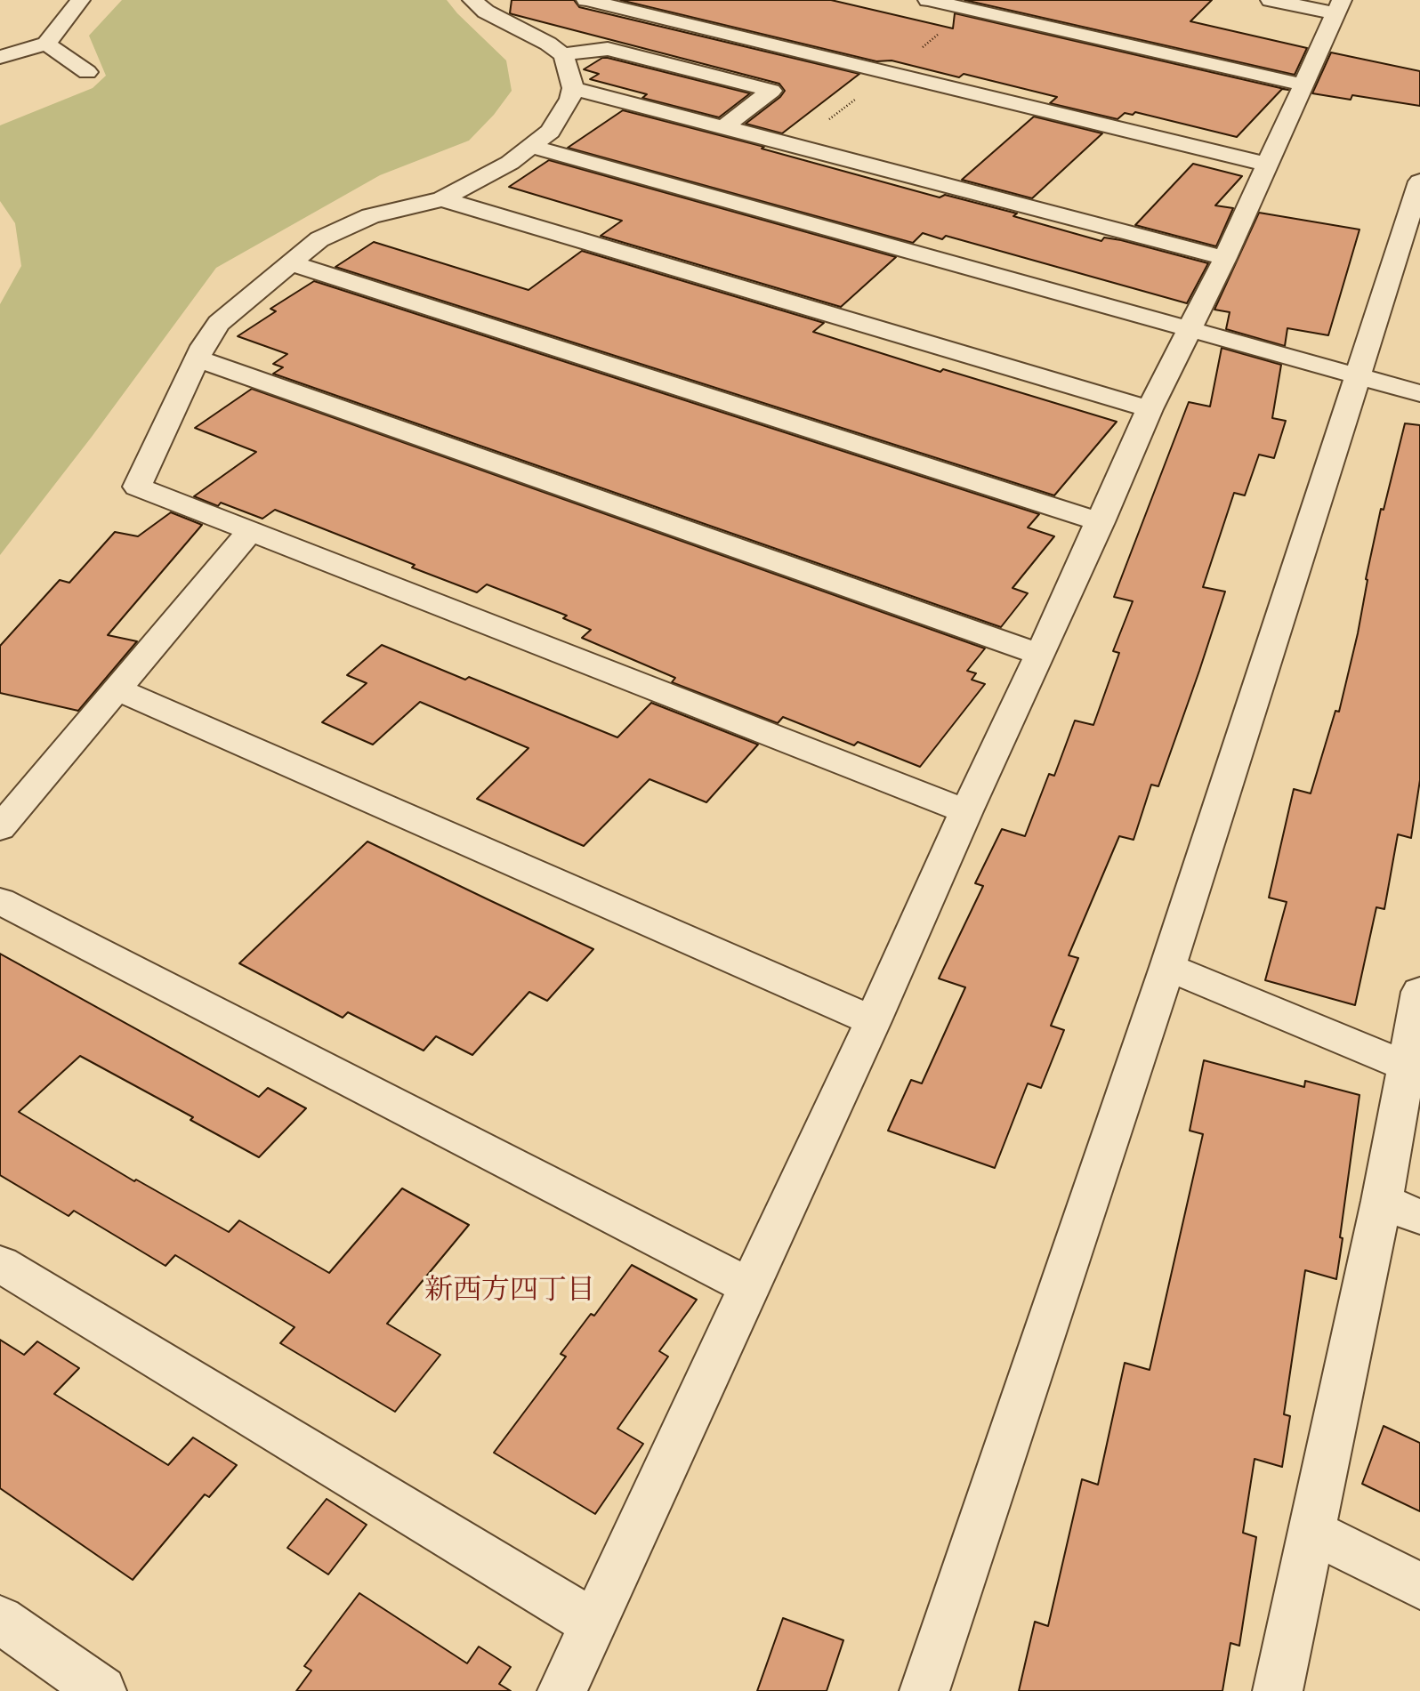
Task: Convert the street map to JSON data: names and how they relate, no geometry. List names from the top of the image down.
{
  "districts": ["新西方四丁目"]
}
